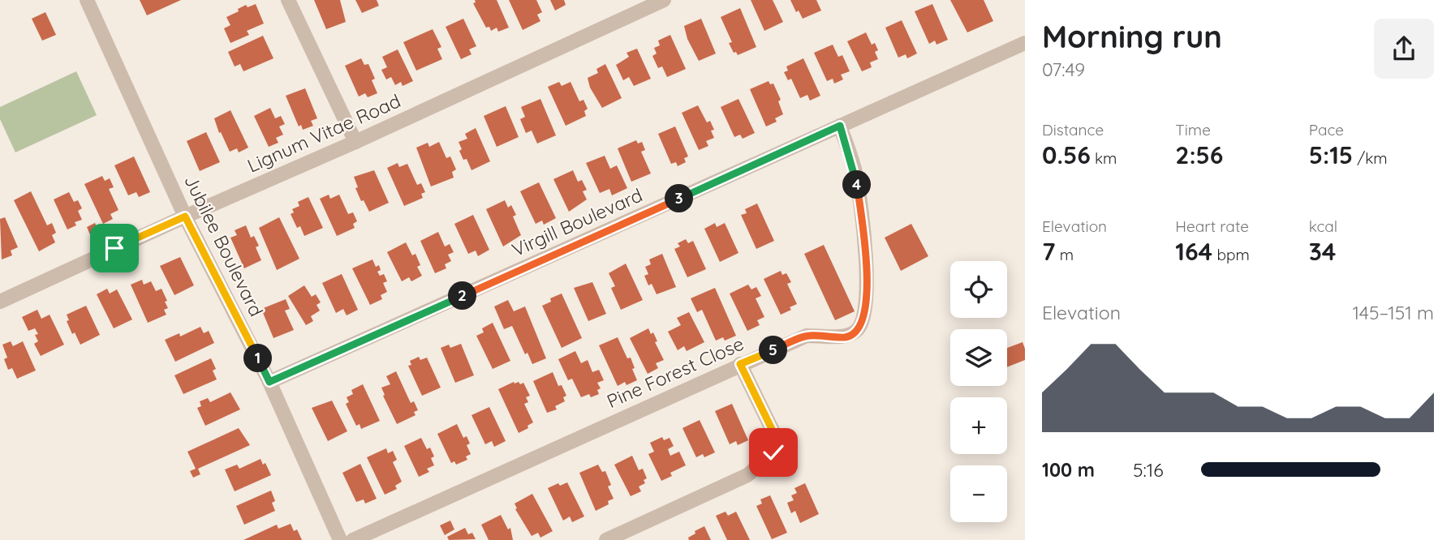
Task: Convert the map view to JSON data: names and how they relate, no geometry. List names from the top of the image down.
{
  "streets": {
    "street": [
      "Lignum Vitae Road",
      "Virgill Boulevard",
      "Jubilee Boulevard",
      "Pine Forest Close"
    ]
  },
  "crossings": [
    ["Lignum Vitae Road", "Jubilee Boulevard"],
    ["Virgill Boulevard", "Jubilee Boulevard"],
    ["Virgill Boulevard", "Pine Forest Close"]
  ],
  "page": {
    "heading": ["Morning run", "07:49"],
    "stats": [
      ["Distance", "0.56 km"],
      ["Time", "2:56"],
      ["Pace", "5:15 /km"],
      ["Elevation", "7 m"],
      ["Heart rate", "164 bpm"],
      ["kcal", "34"]
    ],
    "pins": [
      "4",
      "3",
      "2",
      "5",
      "1"
    ],
    "map_buttons": ["+", "−"],
    "chart": ["Elevation", "145–151 m"],
    "list": [
      {
        "name": "100 m",
        "note": "5:16"
      }
    ]
  }
}
